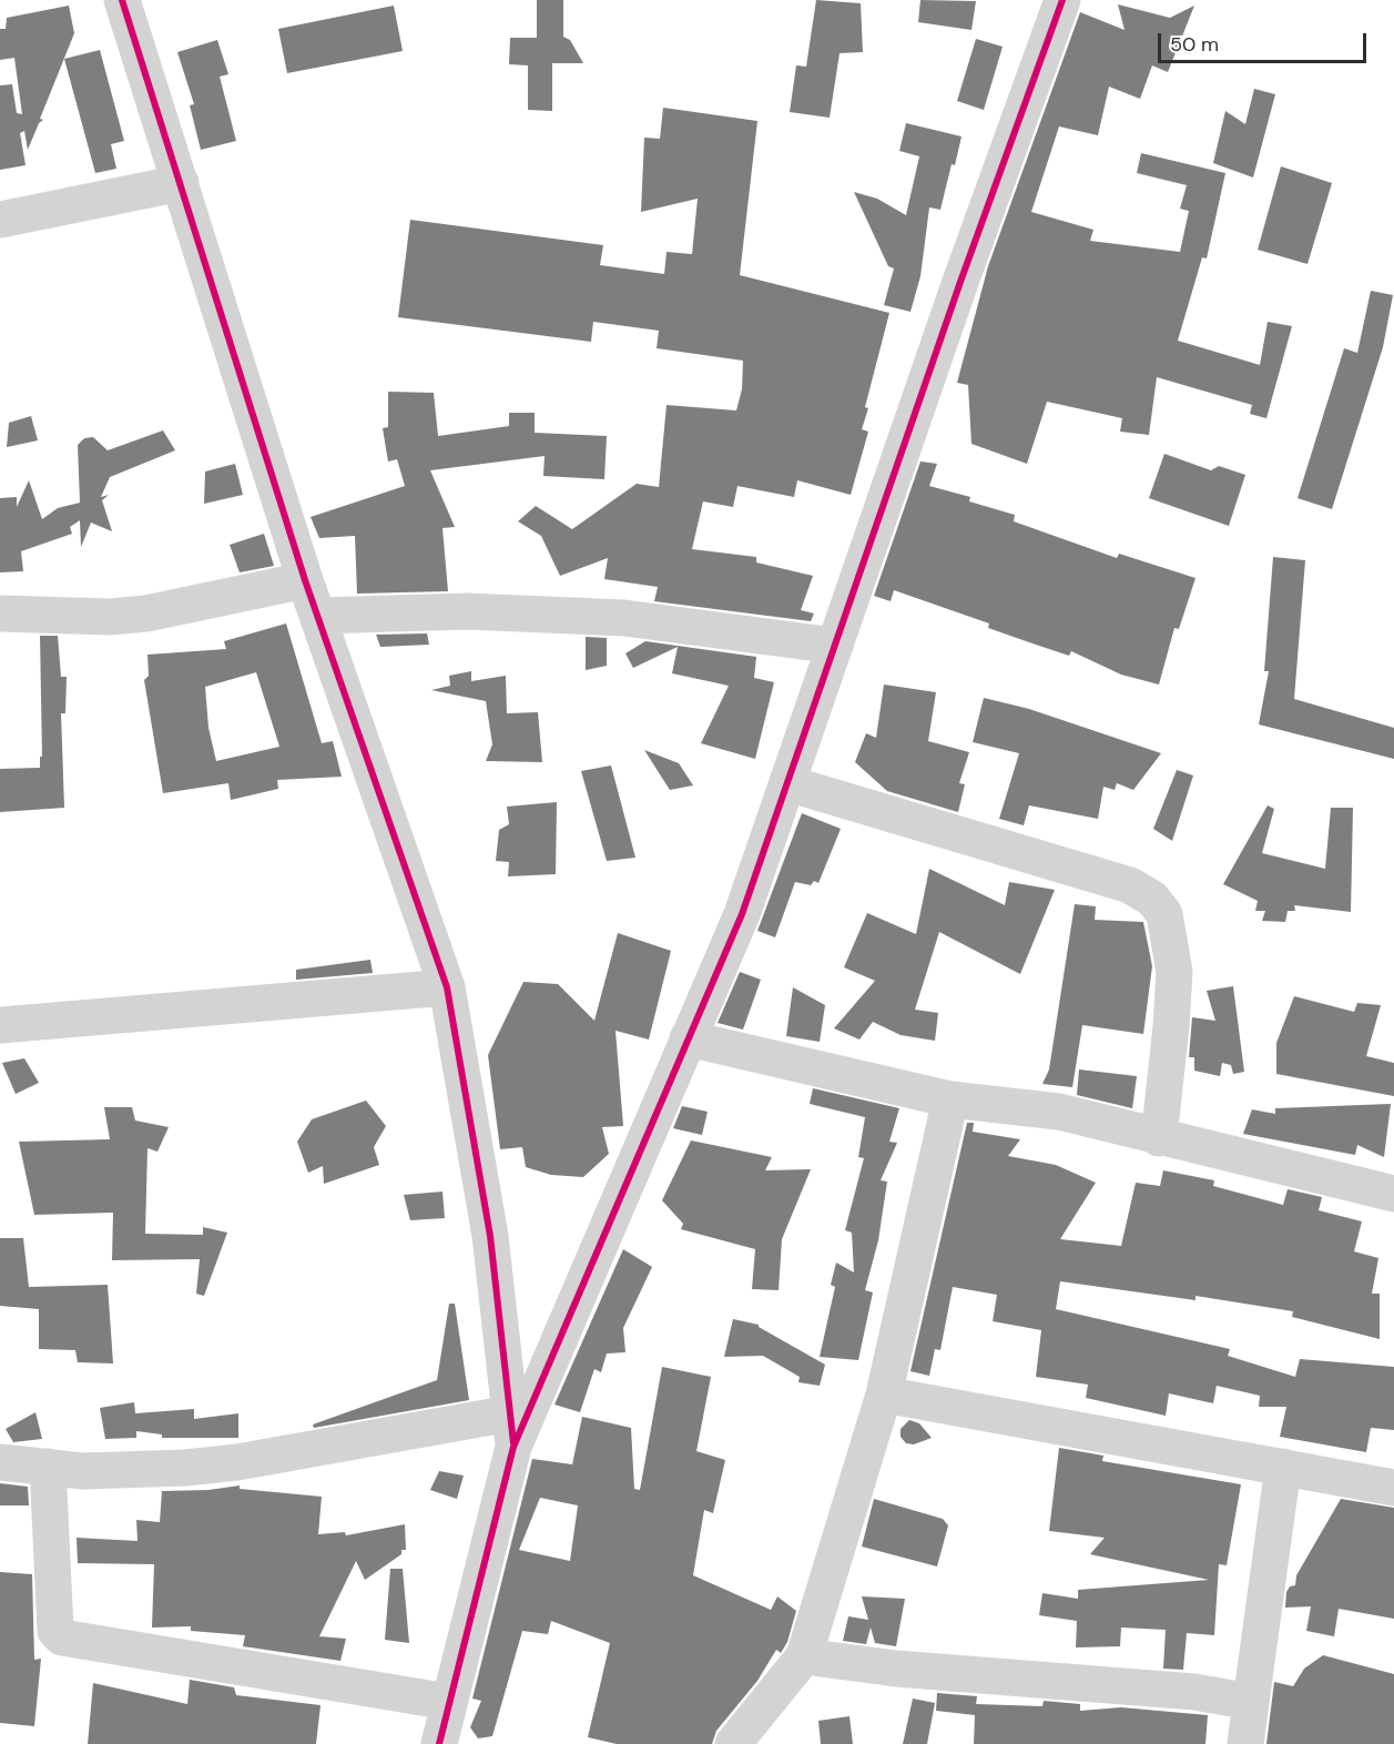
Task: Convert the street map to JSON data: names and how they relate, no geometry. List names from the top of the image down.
{
  "scale_bar": "50 m"
}
